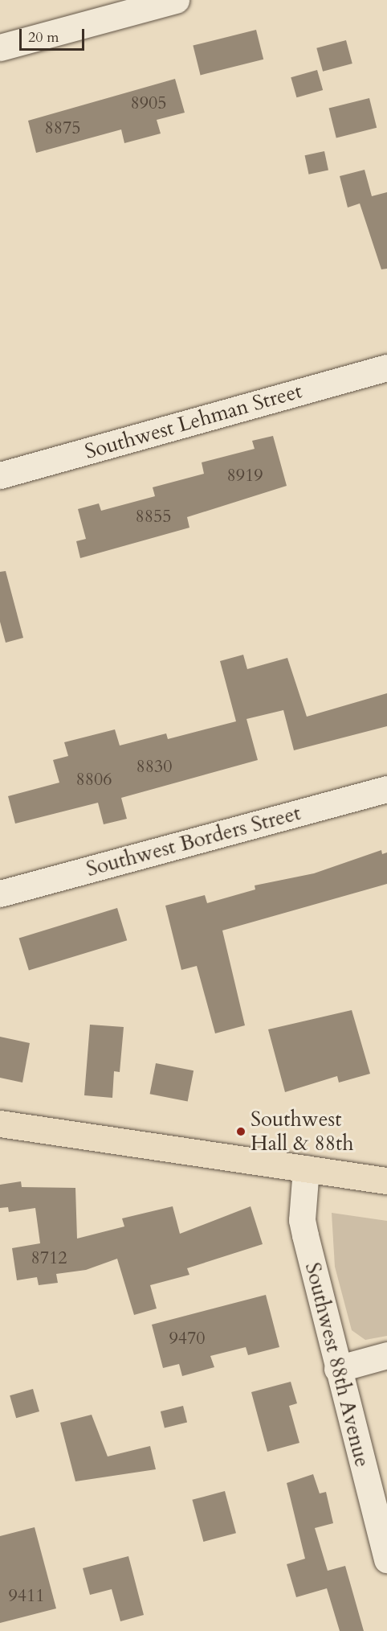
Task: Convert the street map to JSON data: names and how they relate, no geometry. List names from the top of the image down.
{
  "streets": {
    "street": ["Southwest Lehman Street", "Southwest Borders Street", "Southwest 88th Avenue"]
  },
  "places": ["Southwest Hall & 88th"],
  "house_numbers": [
    "8905",
    "8875",
    "8919",
    "8855",
    "8830",
    "8806",
    "8712",
    "9470",
    "9411"
  ],
  "scale_bar": "20 m"
}
